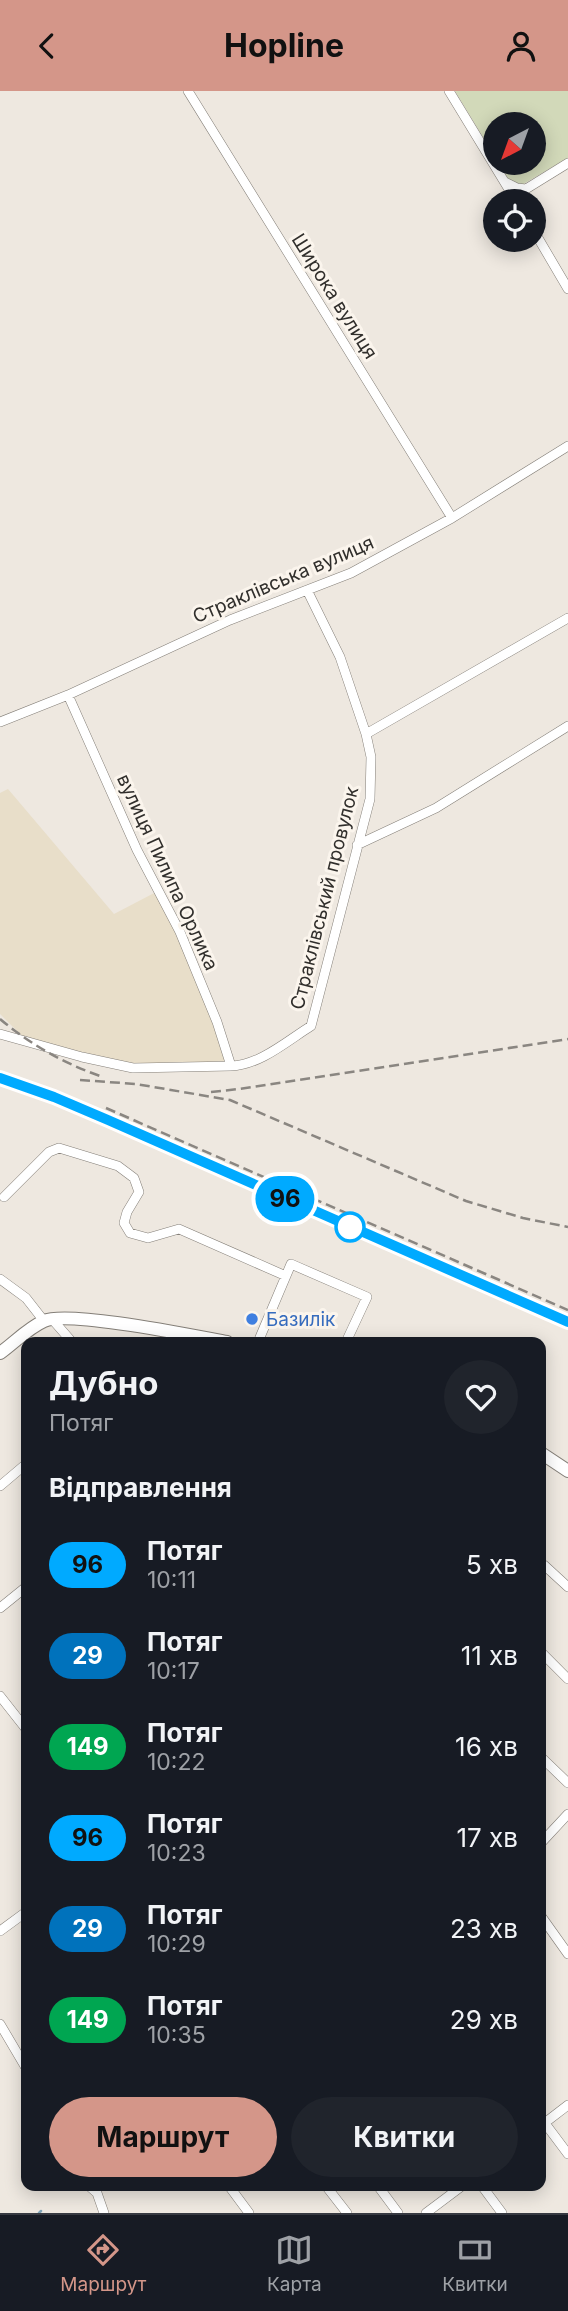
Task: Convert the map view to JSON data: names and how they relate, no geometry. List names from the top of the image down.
{
  "streets": {
    "street": [
      "Широка вулиця",
      "Страклівська вулиця",
      "вулиця Пилипа Орлика",
      "Страклівський провулок"
    ]
  },
  "crossings": [
    ["Широка вулиця", "Страклівська вулиця"],
    ["Страклівська вулиця", "вулиця Пилипа Орлика"],
    ["Страклівська вулиця", "Страклівський провулок"],
    ["вулиця Пилипа Орлика", "Страклівський провулок"]
  ],
  "places": ["Базилік"],
  "north": "bottom left",
  "page": {
    "header": "Hopline",
    "on_map": "96",
    "heading": [
      ["Дубно", "Потяг"],
      "Відправлення"
    ],
    "list": [
      {
        "mark": "96",
        "name": "Потяг",
        "note": "10:11",
        "value": "5 хв"
      },
      {
        "mark": "29",
        "name": "Потяг",
        "note": "10:17",
        "value": "11 хв"
      },
      {
        "mark": "149",
        "name": "Потяг",
        "note": "10:22",
        "value": "16 хв"
      },
      {
        "mark": "96",
        "name": "Потяг",
        "note": "10:23",
        "value": "17 хв"
      },
      {
        "mark": "29",
        "name": "Потяг",
        "note": "10:29",
        "value": "23 хв"
      },
      {
        "mark": "149",
        "name": "Потяг",
        "note": "10:35",
        "value": "29 хв"
      }
    ],
    "buttons": ["Маршрут", "Квитки"],
    "tabs": ["Маршрут", "Карта", "Квитки"]
  }
}
